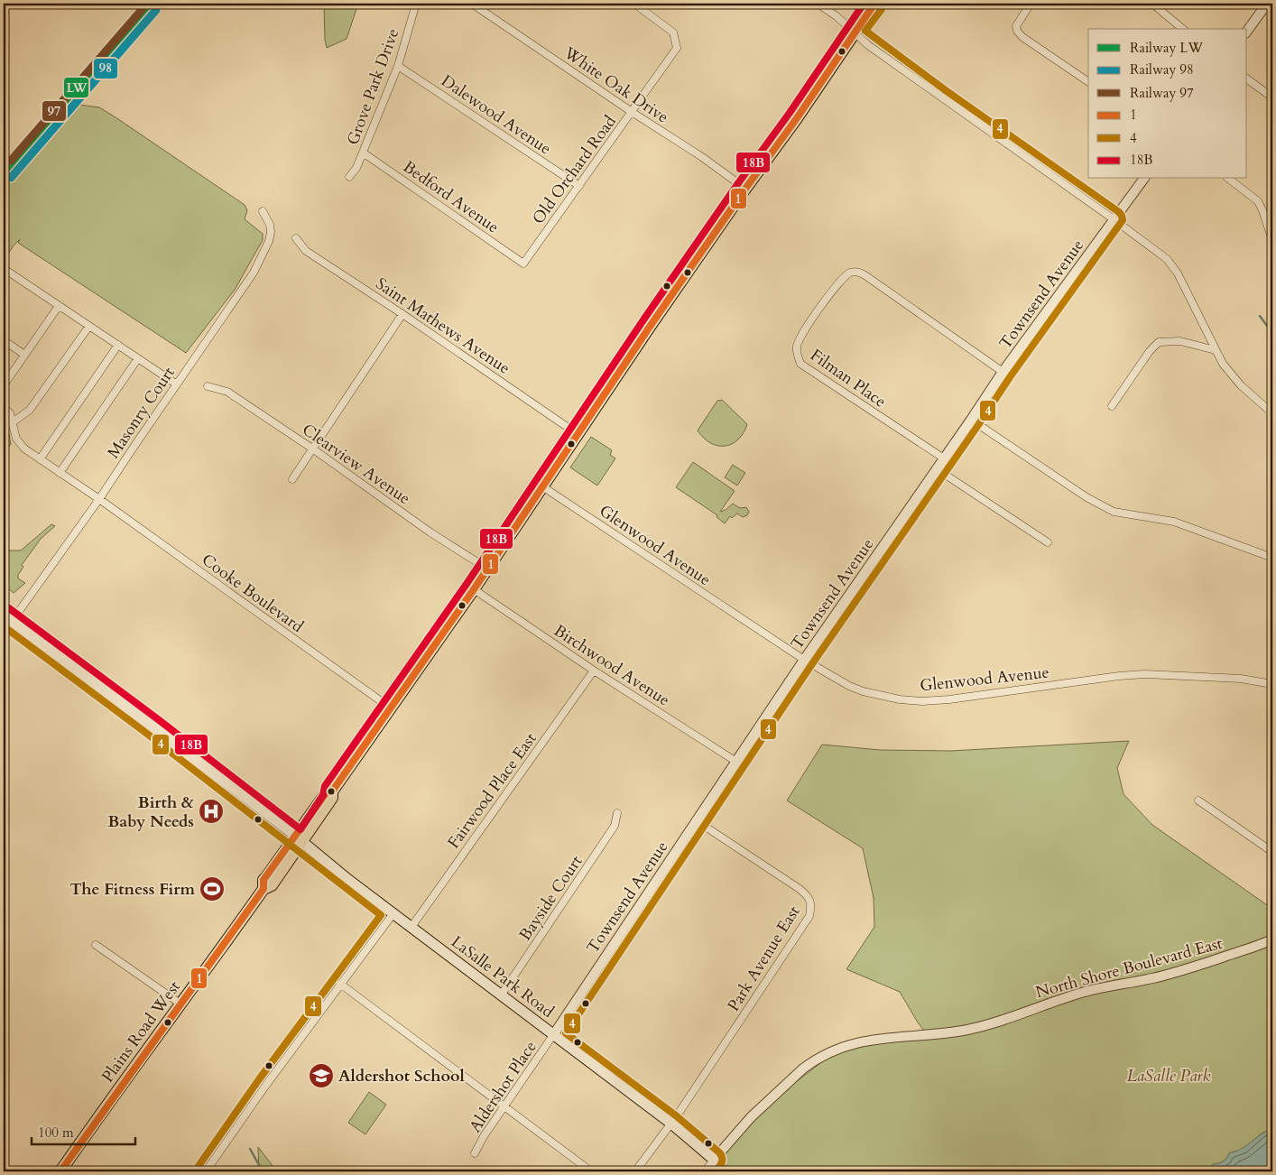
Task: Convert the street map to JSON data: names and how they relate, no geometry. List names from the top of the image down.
{
  "streets": {
    "main road": ["LaSalle Park Road", "Plains Road West"],
    "street": [
      "White Oak Drive",
      "Grove Park Drive",
      "Dalewood Avenue",
      "Old Orchard Road",
      "Bedford Avenue",
      "Townsend Avenue",
      "Saint Mathews Avenue",
      "Filman Place",
      "Masonry Court",
      "Clearview Avenue",
      "Glenwood Avenue",
      "Cooke Boulevard",
      "Birchwood Avenue",
      "Fairwood Place East",
      "Bayside Court",
      "Park Avenue East",
      "North Shore Boulevard East",
      "Aldershot Place"
    ]
  },
  "crossings": [
    ["White Oak Drive", "Old Orchard Road"],
    ["White Oak Drive", "Plains Road West"],
    ["Grove Park Drive", "Dalewood Avenue"],
    ["Grove Park Drive", "Bedford Avenue"],
    ["Dalewood Avenue", "Old Orchard Road"],
    ["Old Orchard Road", "Bedford Avenue"],
    ["Townsend Avenue", "Filman Place"],
    ["Townsend Avenue", "Glenwood Avenue"],
    ["Townsend Avenue", "Birchwood Avenue"],
    ["Townsend Avenue", "Park Avenue East"],
    ["Townsend Avenue", "LaSalle Park Road"],
    ["Townsend Avenue", "Aldershot Place"],
    ["Saint Mathews Avenue", "Plains Road West"],
    ["Masonry Court", "Cooke Boulevard"],
    ["Masonry Court", "LaSalle Park Road"],
    ["Clearview Avenue", "Plains Road West"],
    ["Glenwood Avenue", "Plains Road West"],
    ["Cooke Boulevard", "Plains Road West"],
    ["Birchwood Avenue", "Fairwood Place East"],
    ["Birchwood Avenue", "Plains Road West"],
    ["Fairwood Place East", "LaSalle Park Road"],
    ["Bayside Court", "LaSalle Park Road"],
    ["Park Avenue East", "LaSalle Park Road"],
    ["North Shore Boulevard East", "LaSalle Park Road"],
    ["LaSalle Park Road", "Plains Road West"],
    ["LaSalle Park Road", "Aldershot Place"]
  ],
  "parks": ["LaSalle Park"],
  "places": {
    "hospital": ["Birth & Baby Needs"],
    "sports": ["The Fitness Firm"],
    "school or university": ["Aldershot School"]
  },
  "lines": [
    "rail line LW",
    "transit line 1",
    "transit line 18B",
    "transit line 4",
    "rail line 98",
    "rail line 97"
  ],
  "legend": [
    "Railway LW",
    "Railway 98",
    "Railway 97",
    "1",
    "4",
    "18B"
  ],
  "scale_bar": "100 m"
}
